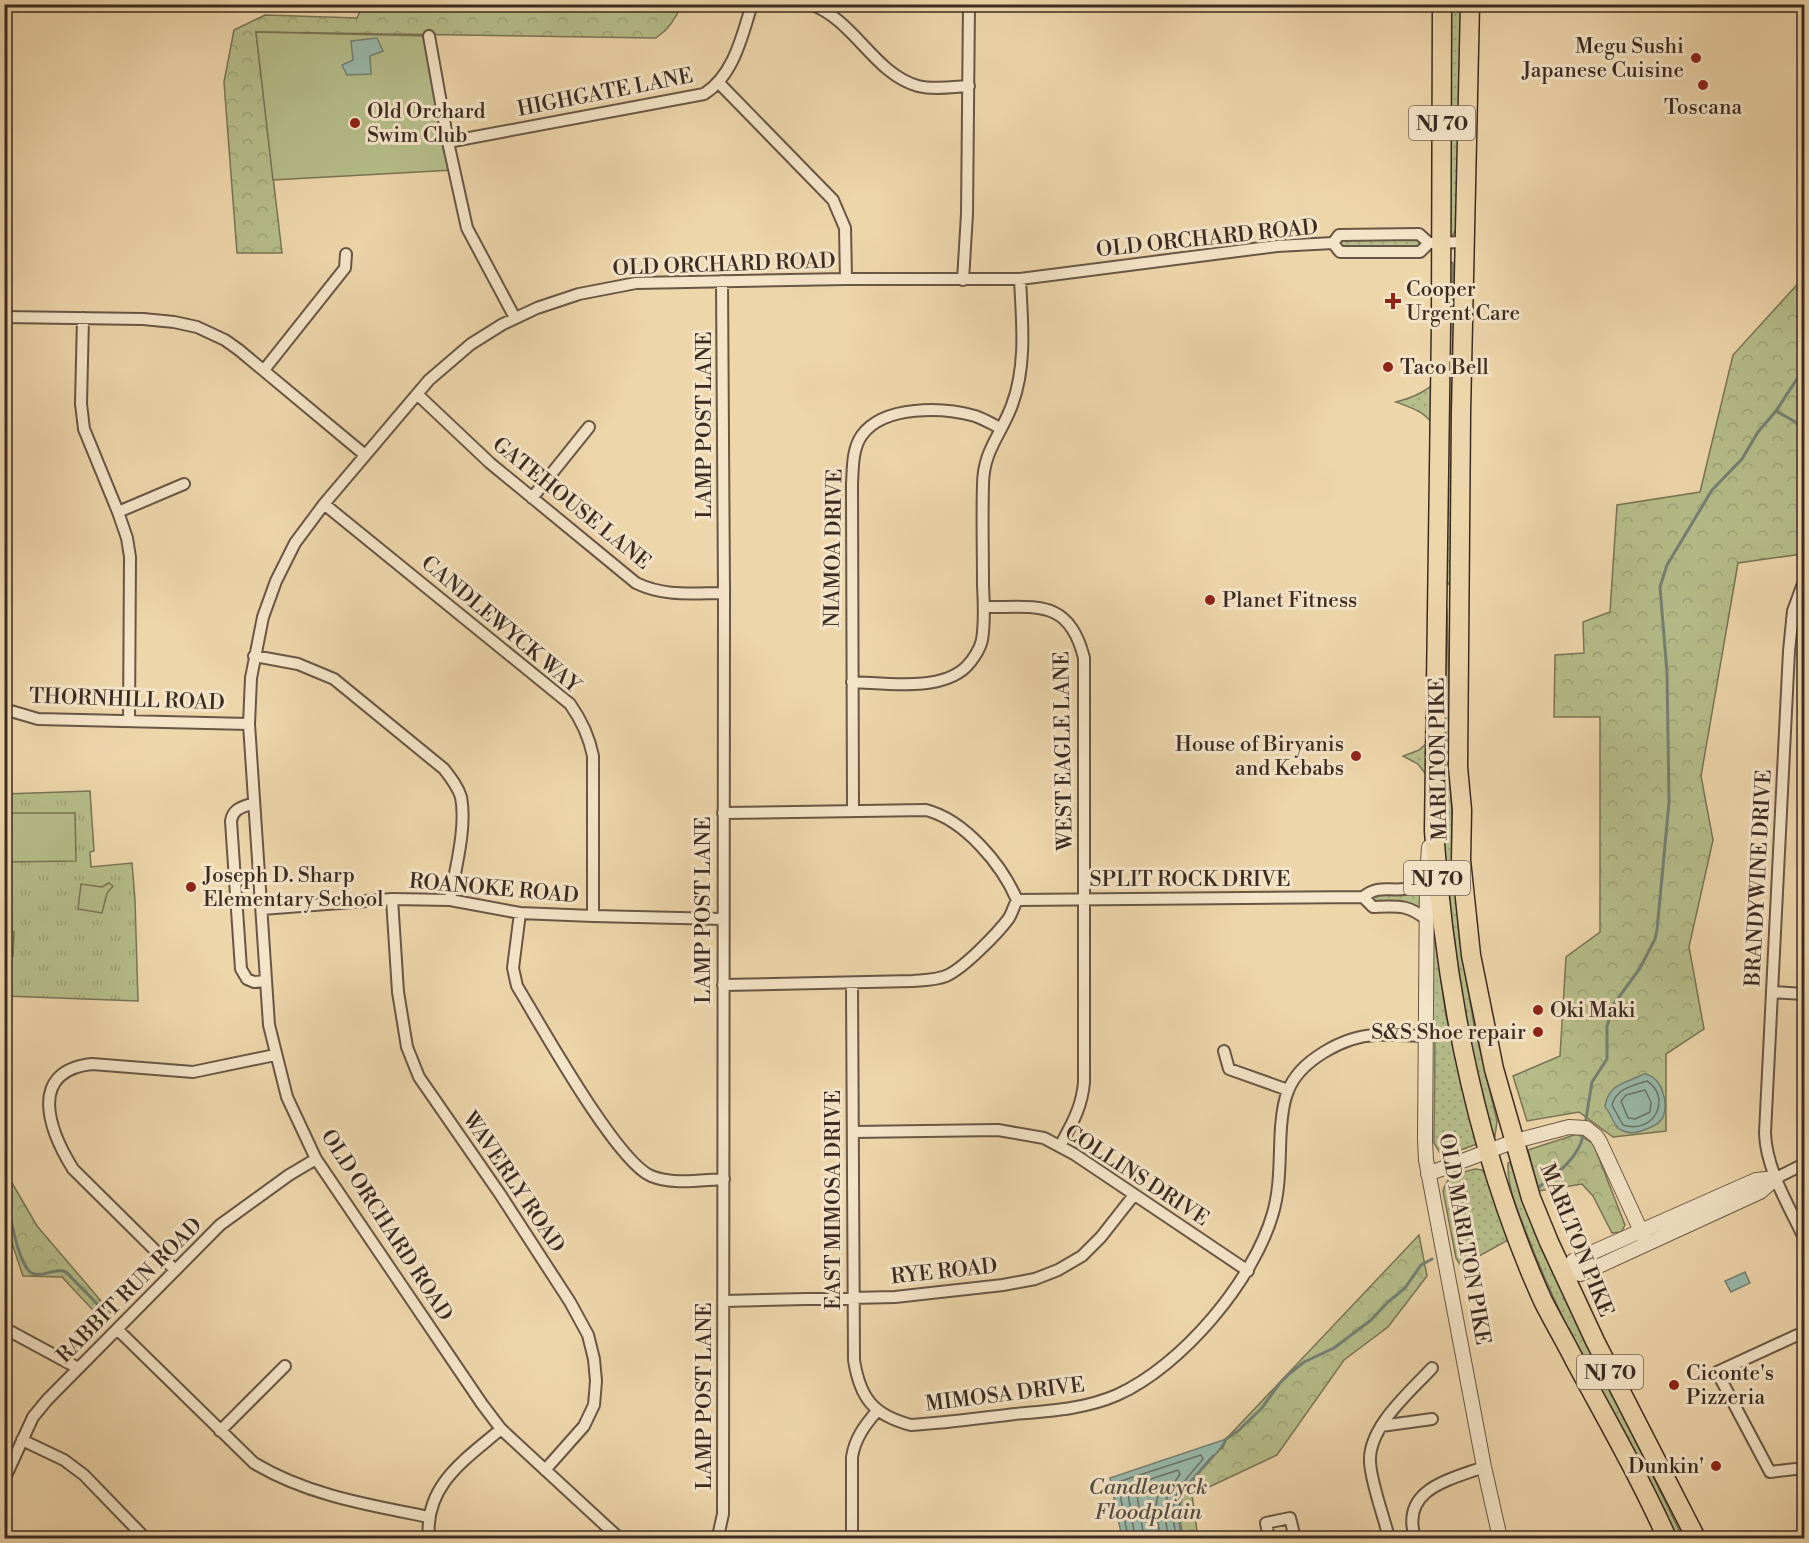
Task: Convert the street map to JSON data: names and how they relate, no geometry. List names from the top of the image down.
{
  "streets": {
    "highway": ["NJ 70", "MARLTON PIKE"],
    "street": [
      "HIGHGATE LANE",
      "OLD ORCHARD ROAD",
      "LAMP POST LANE",
      "GATEHOUSE LANE",
      "NIAMOA DRIVE",
      "CANDLEWYCK WAY",
      "THORNHILL ROAD",
      "WEST EAGLE LANE",
      "BRANDYWINE DRIVE",
      "SPLIT ROCK DRIVE",
      "ROANOKE ROAD",
      "COLLINS DRIVE",
      "WAVERLY ROAD",
      "EAST MIMOSA DRIVE",
      "OLD MARLTON PIKE",
      "RYE ROAD",
      "RABBIT RUN ROAD",
      "MIMOSA DRIVE"
    ]
  },
  "crossings": [
    ["OLD ORCHARD ROAD", "LAMP POST LANE"],
    ["OLD ORCHARD ROAD", "GATEHOUSE LANE"],
    ["OLD ORCHARD ROAD", "CANDLEWYCK WAY"],
    ["OLD ORCHARD ROAD", "THORNHILL ROAD"],
    ["OLD ORCHARD ROAD", "MARLTON PIKE"],
    ["OLD ORCHARD ROAD", "ROANOKE ROAD"],
    ["OLD ORCHARD ROAD", "WAVERLY ROAD"],
    ["OLD ORCHARD ROAD", "RABBIT RUN ROAD"],
    ["LAMP POST LANE", "GATEHOUSE LANE"],
    ["LAMP POST LANE", "ROANOKE ROAD"],
    ["LAMP POST LANE", "RYE ROAD"],
    ["CANDLEWYCK WAY", "ROANOKE ROAD"],
    ["WEST EAGLE LANE", "SPLIT ROCK DRIVE"],
    ["WEST EAGLE LANE", "COLLINS DRIVE"],
    ["MARLTON PIKE", "OLD MARLTON PIKE"],
    ["SPLIT ROCK DRIVE", "OLD MARLTON PIKE"],
    ["ROANOKE ROAD", "WAVERLY ROAD"],
    ["COLLINS DRIVE", "EAST MIMOSA DRIVE"],
    ["COLLINS DRIVE", "RYE ROAD"],
    ["COLLINS DRIVE", "MIMOSA DRIVE"],
    ["EAST MIMOSA DRIVE", "RYE ROAD"],
    ["EAST MIMOSA DRIVE", "MIMOSA DRIVE"],
    ["OLD MARLTON PIKE", "MIMOSA DRIVE"]
  ],
  "water": ["Candlewyck Floodplain"],
  "places": {
    "other": [
      "Megu Sushi Japanese Cuisine",
      "Toscana",
      "Old Orchard Swim Club",
      "Taco Bell",
      "Planet Fitness",
      "House of Biryanis and Kebabs",
      "Joseph D. Sharp Elementary School",
      "Oki Maki",
      "S&S Shoe repair",
      "Ciconte's Pizzeria",
      "Dunkin'"
    ],
    "health": ["Cooper Urgent Care"]
  }
}
